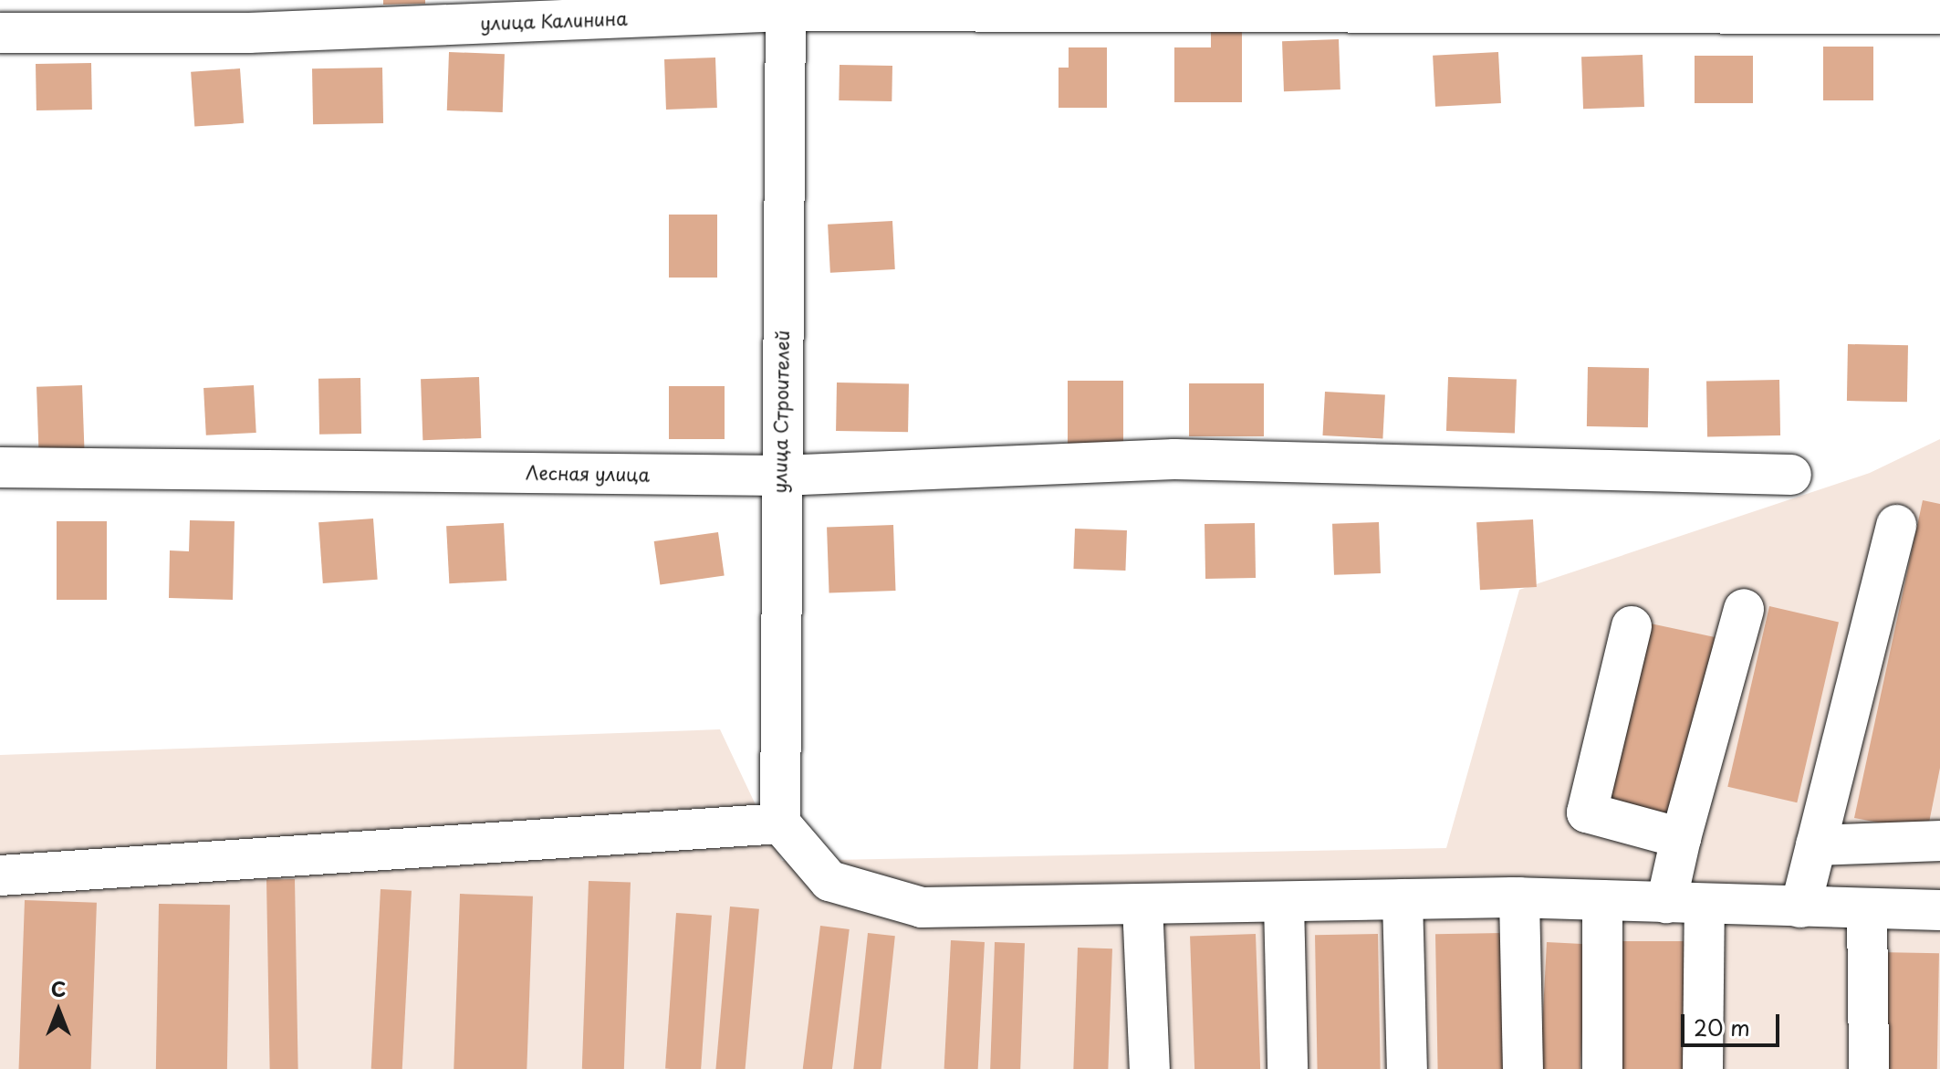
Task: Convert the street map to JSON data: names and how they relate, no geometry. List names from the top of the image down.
{
  "streets": {
    "street": ["улица Калинина", "улица Строителей", "Лесная улица"]
  },
  "crossings": [
    ["улица Калинина", "улица Строителей"],
    ["улица Строителей", "Лесная улица"]
  ],
  "scale_bar": "20 m",
  "north": "top"
}
